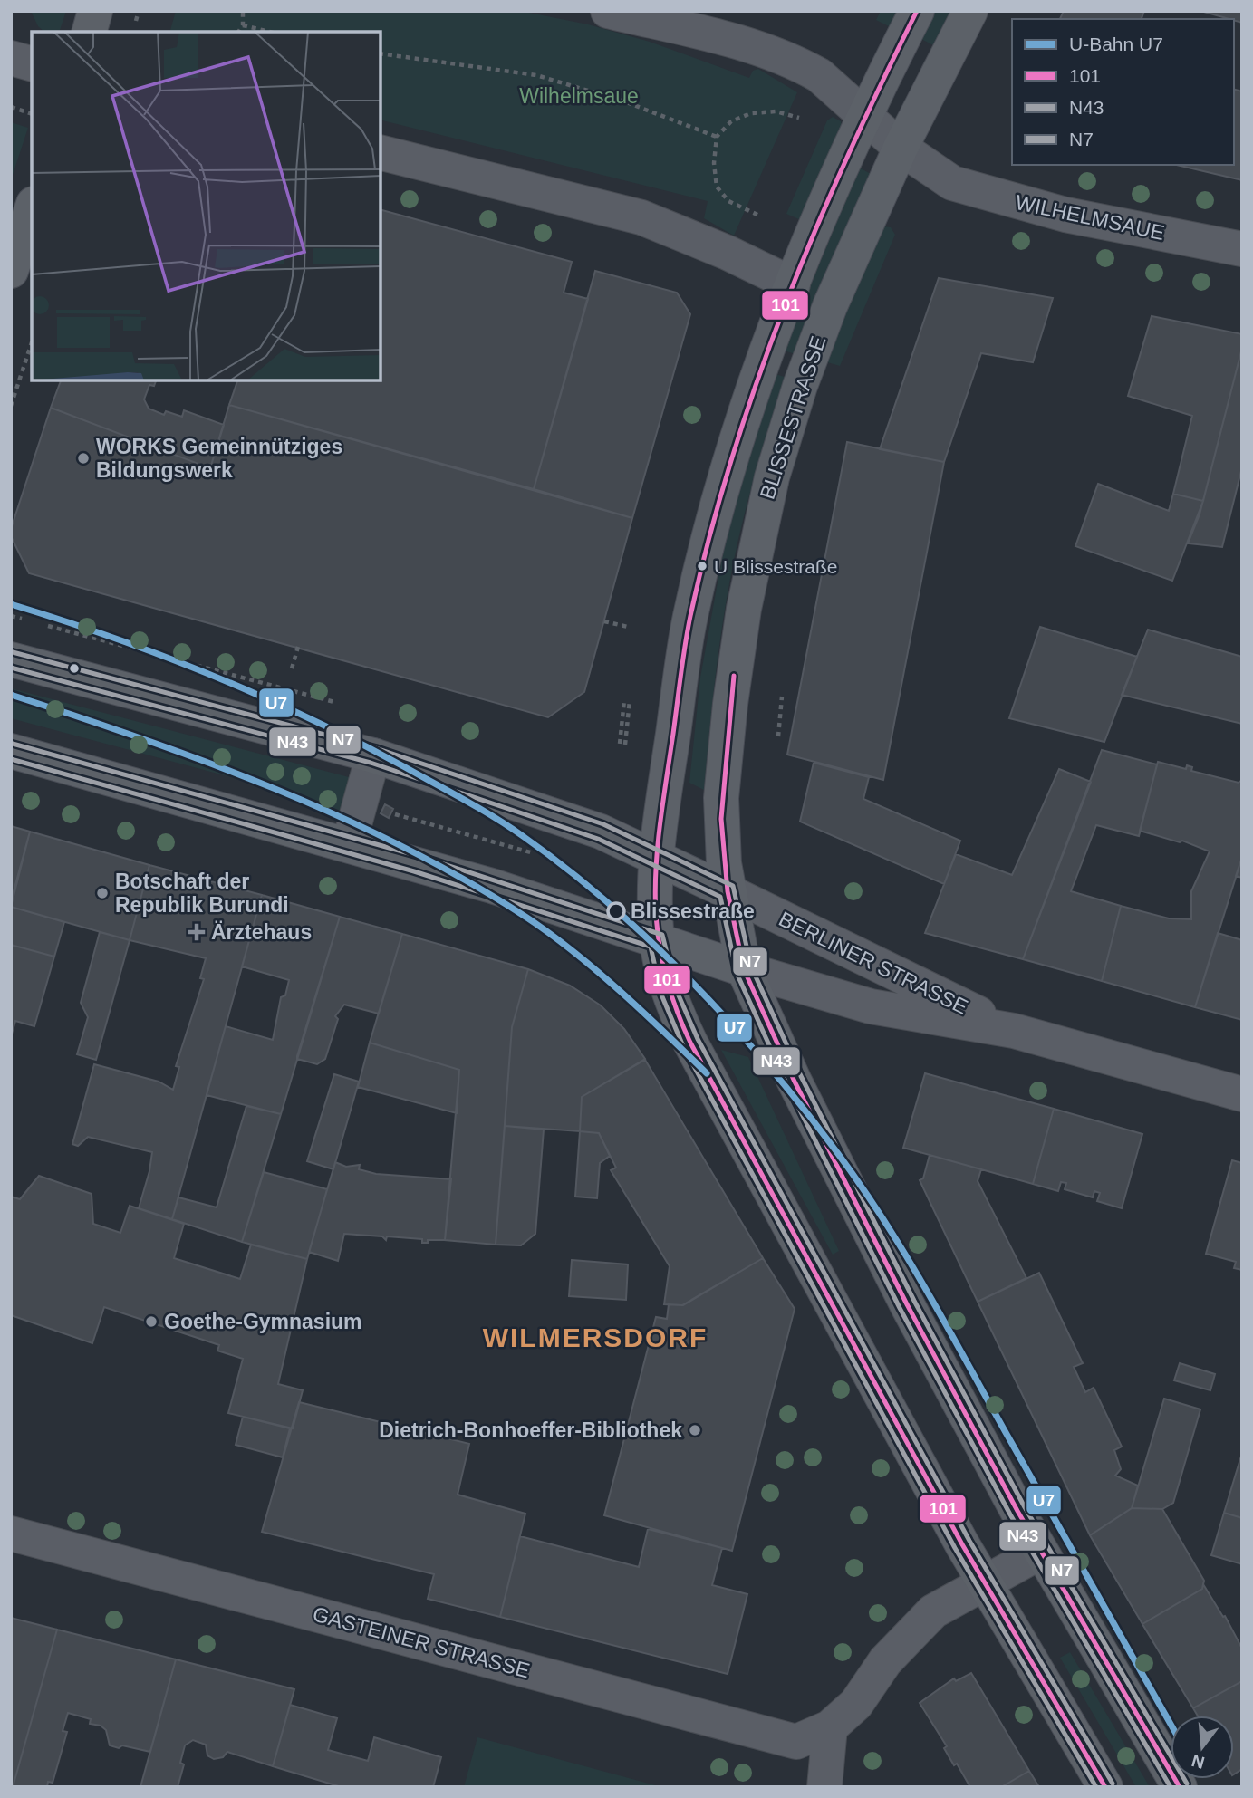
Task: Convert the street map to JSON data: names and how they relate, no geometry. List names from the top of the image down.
{
  "streets": {
    "main road": ["BLISSESTRASSE", "BERLINER STRASSE"],
    "street": ["WILHELMSAUE", "GASTEINER STRASSE"]
  },
  "crossings": [
    ["WILHELMSAUE", "BLISSESTRASSE"],
    ["BLISSESTRASSE", "BERLINER STRASSE"]
  ],
  "districts": ["WILMERSDORF"],
  "parks": ["Wilhelmsaue"],
  "places": {
    "other": [
      "WORKS Gemeinnütziges Bildungswerk",
      "U Blissestraße",
      "Botschaft der Republik Burundi",
      "Blissestraße",
      "Goethe-Gymnasium",
      "Dietrich-Bonhoeffer-Bibliothek"
    ],
    "health": ["Ärztehaus"]
  },
  "lines": [
    "transit line 101",
    "metro line U7",
    "transit line N7",
    "transit line N43"
  ],
  "legend": [
    "U-Bahn U7",
    "101",
    "N43",
    "N7"
  ],
  "north": "bottom"
}
